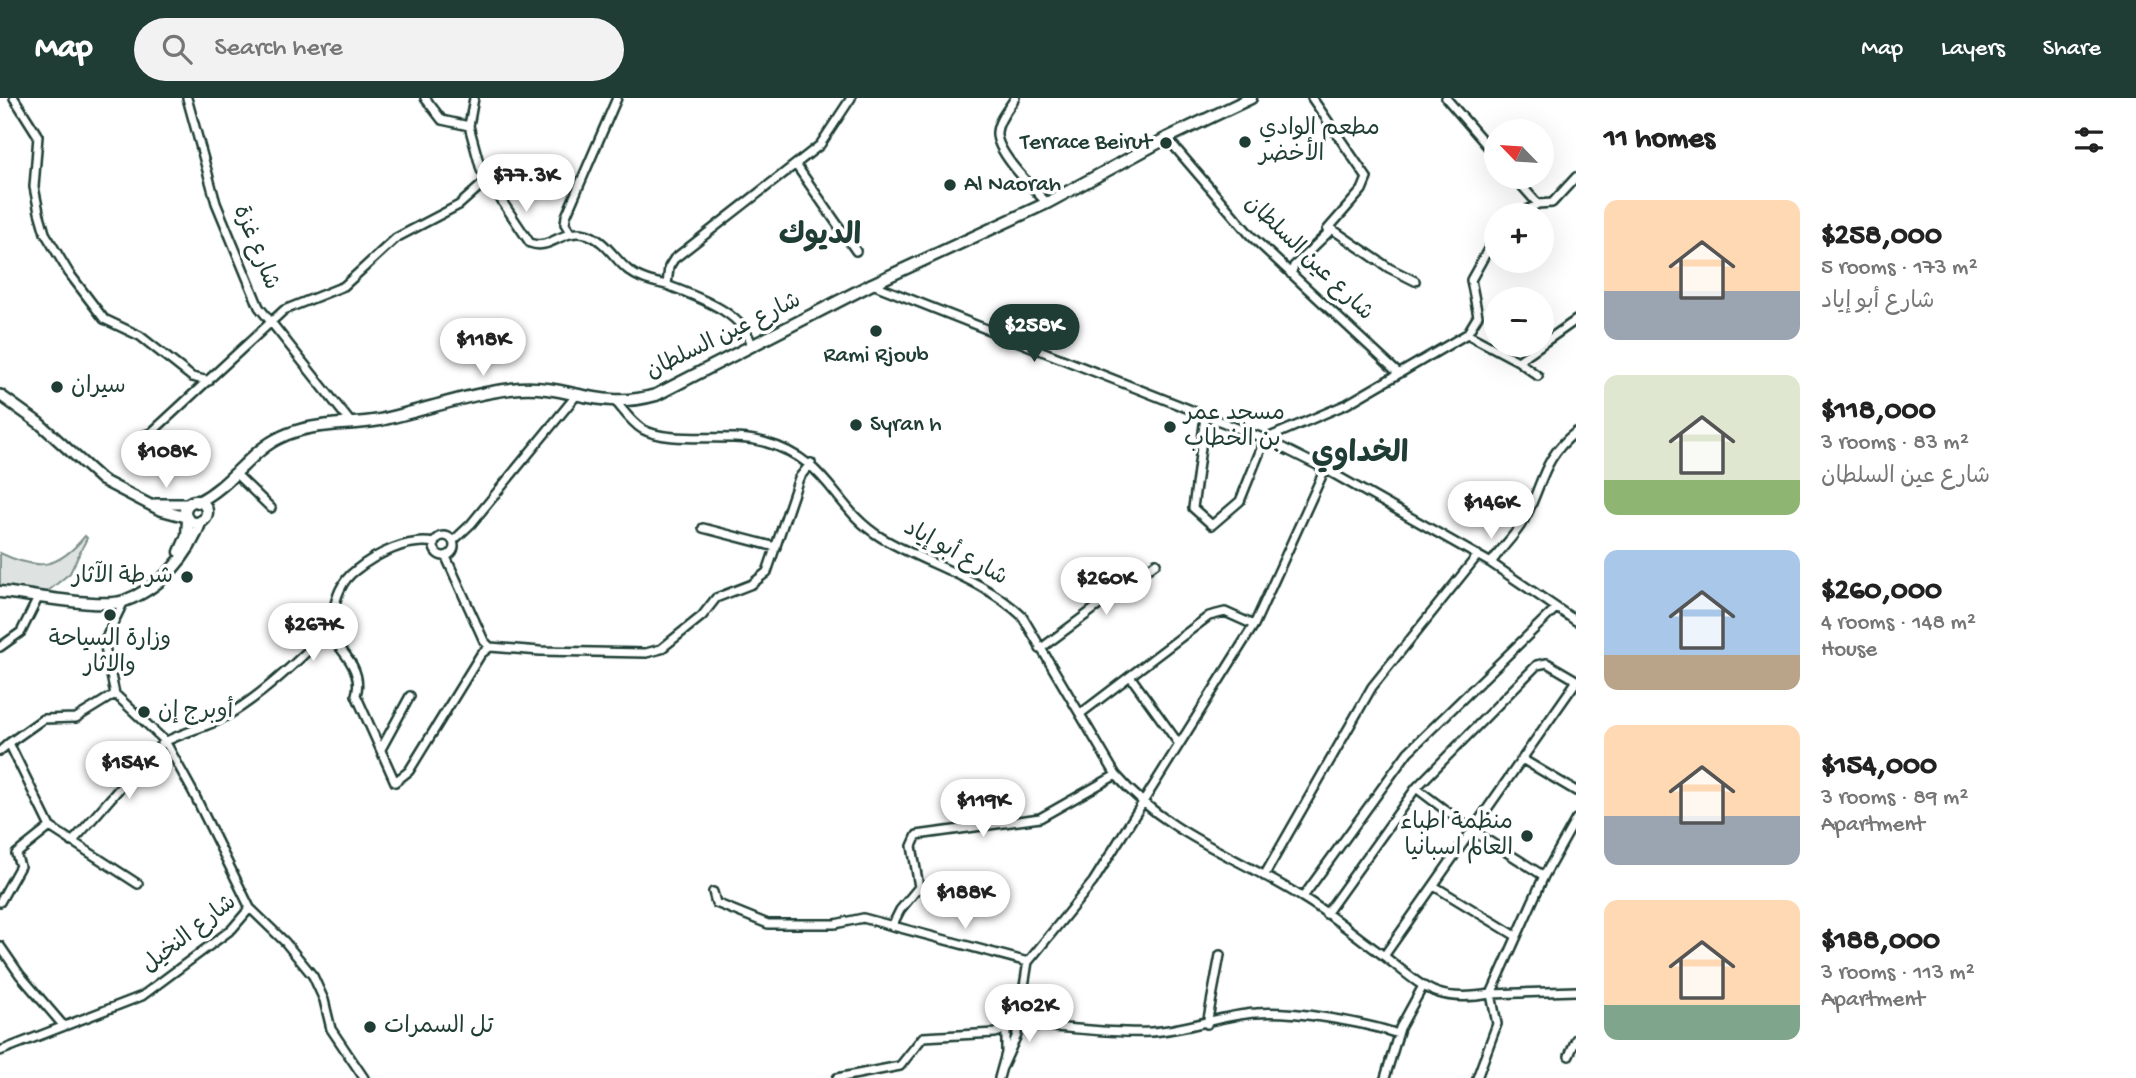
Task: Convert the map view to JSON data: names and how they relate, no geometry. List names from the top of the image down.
{
  "streets": {
    "main road": ["شارع عين السلطان"],
    "street": ["شارع غزة", "شارع أبو إياد", "شارع النخيل"]
  },
  "crossings": [
    ["شارع غزة", "شارع عين السلطان"],
    ["شارع عين السلطان", "شارع أبو إياد"]
  ],
  "districts": ["الديوك", "الخداوي"],
  "places": [
    "مطعم الوادي الأخضر",
    "Terrace Beirut",
    "Al Naorah",
    "Rami Rjoub",
    "سيران",
    "Syran h",
    "مسجد عمر بن الخطاب",
    "شرطة الآثار",
    "وزارة السياحة والاثار",
    "أوبرج إن",
    "منظمة اطباء العالم اسبانيا",
    "تل السمرات"
  ],
  "north": "top left",
  "page": {
    "header": "Map",
    "search": "Search here",
    "nav": ["Map", "Layers", "Share"],
    "heading": "11 homes",
    "map_buttons": ["+", "−"],
    "price": [
      "$77.3K",
      "$258K",
      "$118K",
      "$108K",
      "$146K",
      "$260K",
      "$267K",
      "$154K",
      "$119K",
      "$188K",
      "$102K"
    ],
    "list": [
      {
        "name": "$258,000",
        "note": "5 rooms · 173 m² · شارع أبو إياد"
      },
      {
        "name": "$118,000",
        "note": "3 rooms · 83 m² · شارع عين السلطان"
      },
      {
        "name": "$260,000",
        "note": "4 rooms · 148 m² · House"
      },
      {
        "name": "$154,000",
        "note": "3 rooms · 89 m² · Apartment"
      },
      {
        "name": "$188,000",
        "note": "3 rooms · 113 m² · Apartment"
      }
    ]
  }
}
